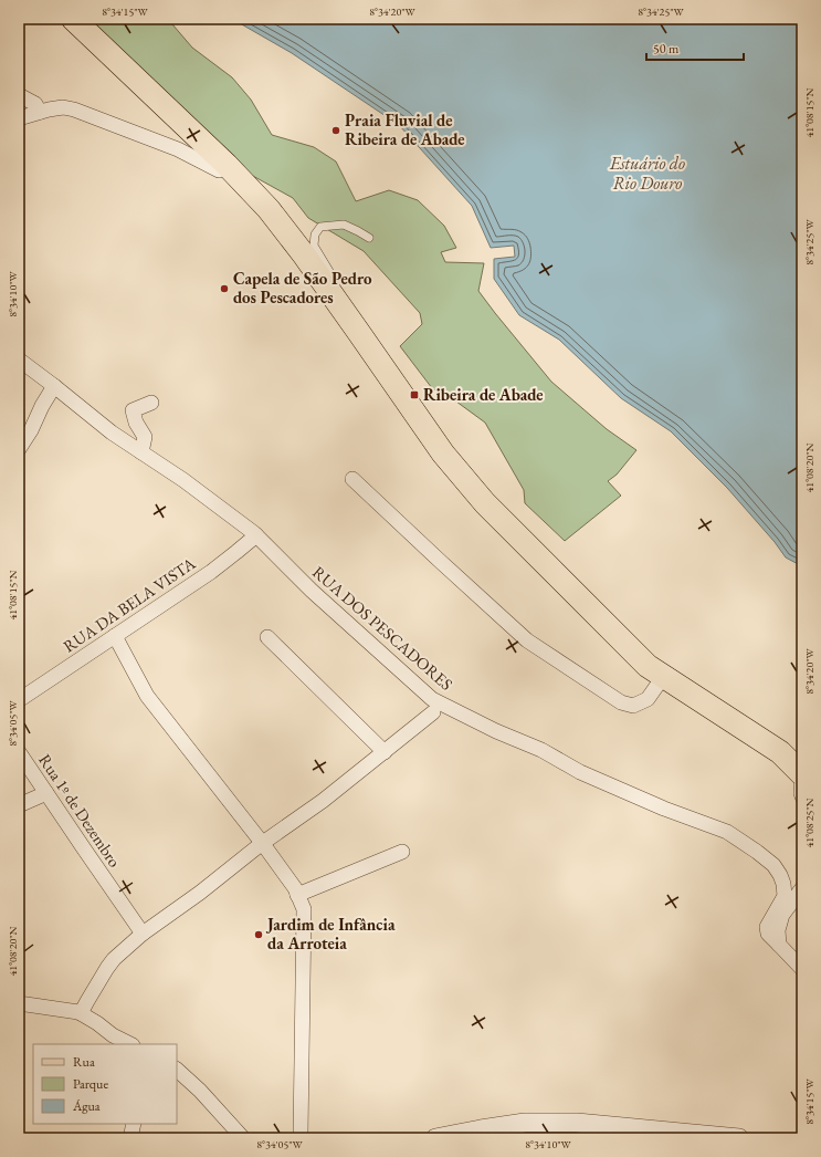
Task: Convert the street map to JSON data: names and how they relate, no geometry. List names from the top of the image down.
{
  "streets": {
    "street": ["RUA DA BELA VISTA", "RUA DOS PESCADORES", "Rua 1º de Dezembro"]
  },
  "crossings": [
    ["RUA DA BELA VISTA", "RUA DOS PESCADORES"]
  ],
  "water": ["Estuário do Rio Douro"],
  "places": {
    "other": ["Praia Fluvial de Ribeira de Abade", "Capela de São Pedro dos Pescadores", "Jardim de Infância da Arroteia"],
    "transit": ["Ribeira de Abade"]
  },
  "legend": ["Rua", "Parque", "Água"],
  "scale_bar": "50 m",
  "coordinates": [
    "8°34'15\"W",
    "8°34'20\"W",
    "8°34'25\"W",
    "41°08'15\"N",
    "8°34'10\"W",
    "41°08'20\"N",
    "8°34'05\"W",
    "41°08'25\"N"
  ]
}
